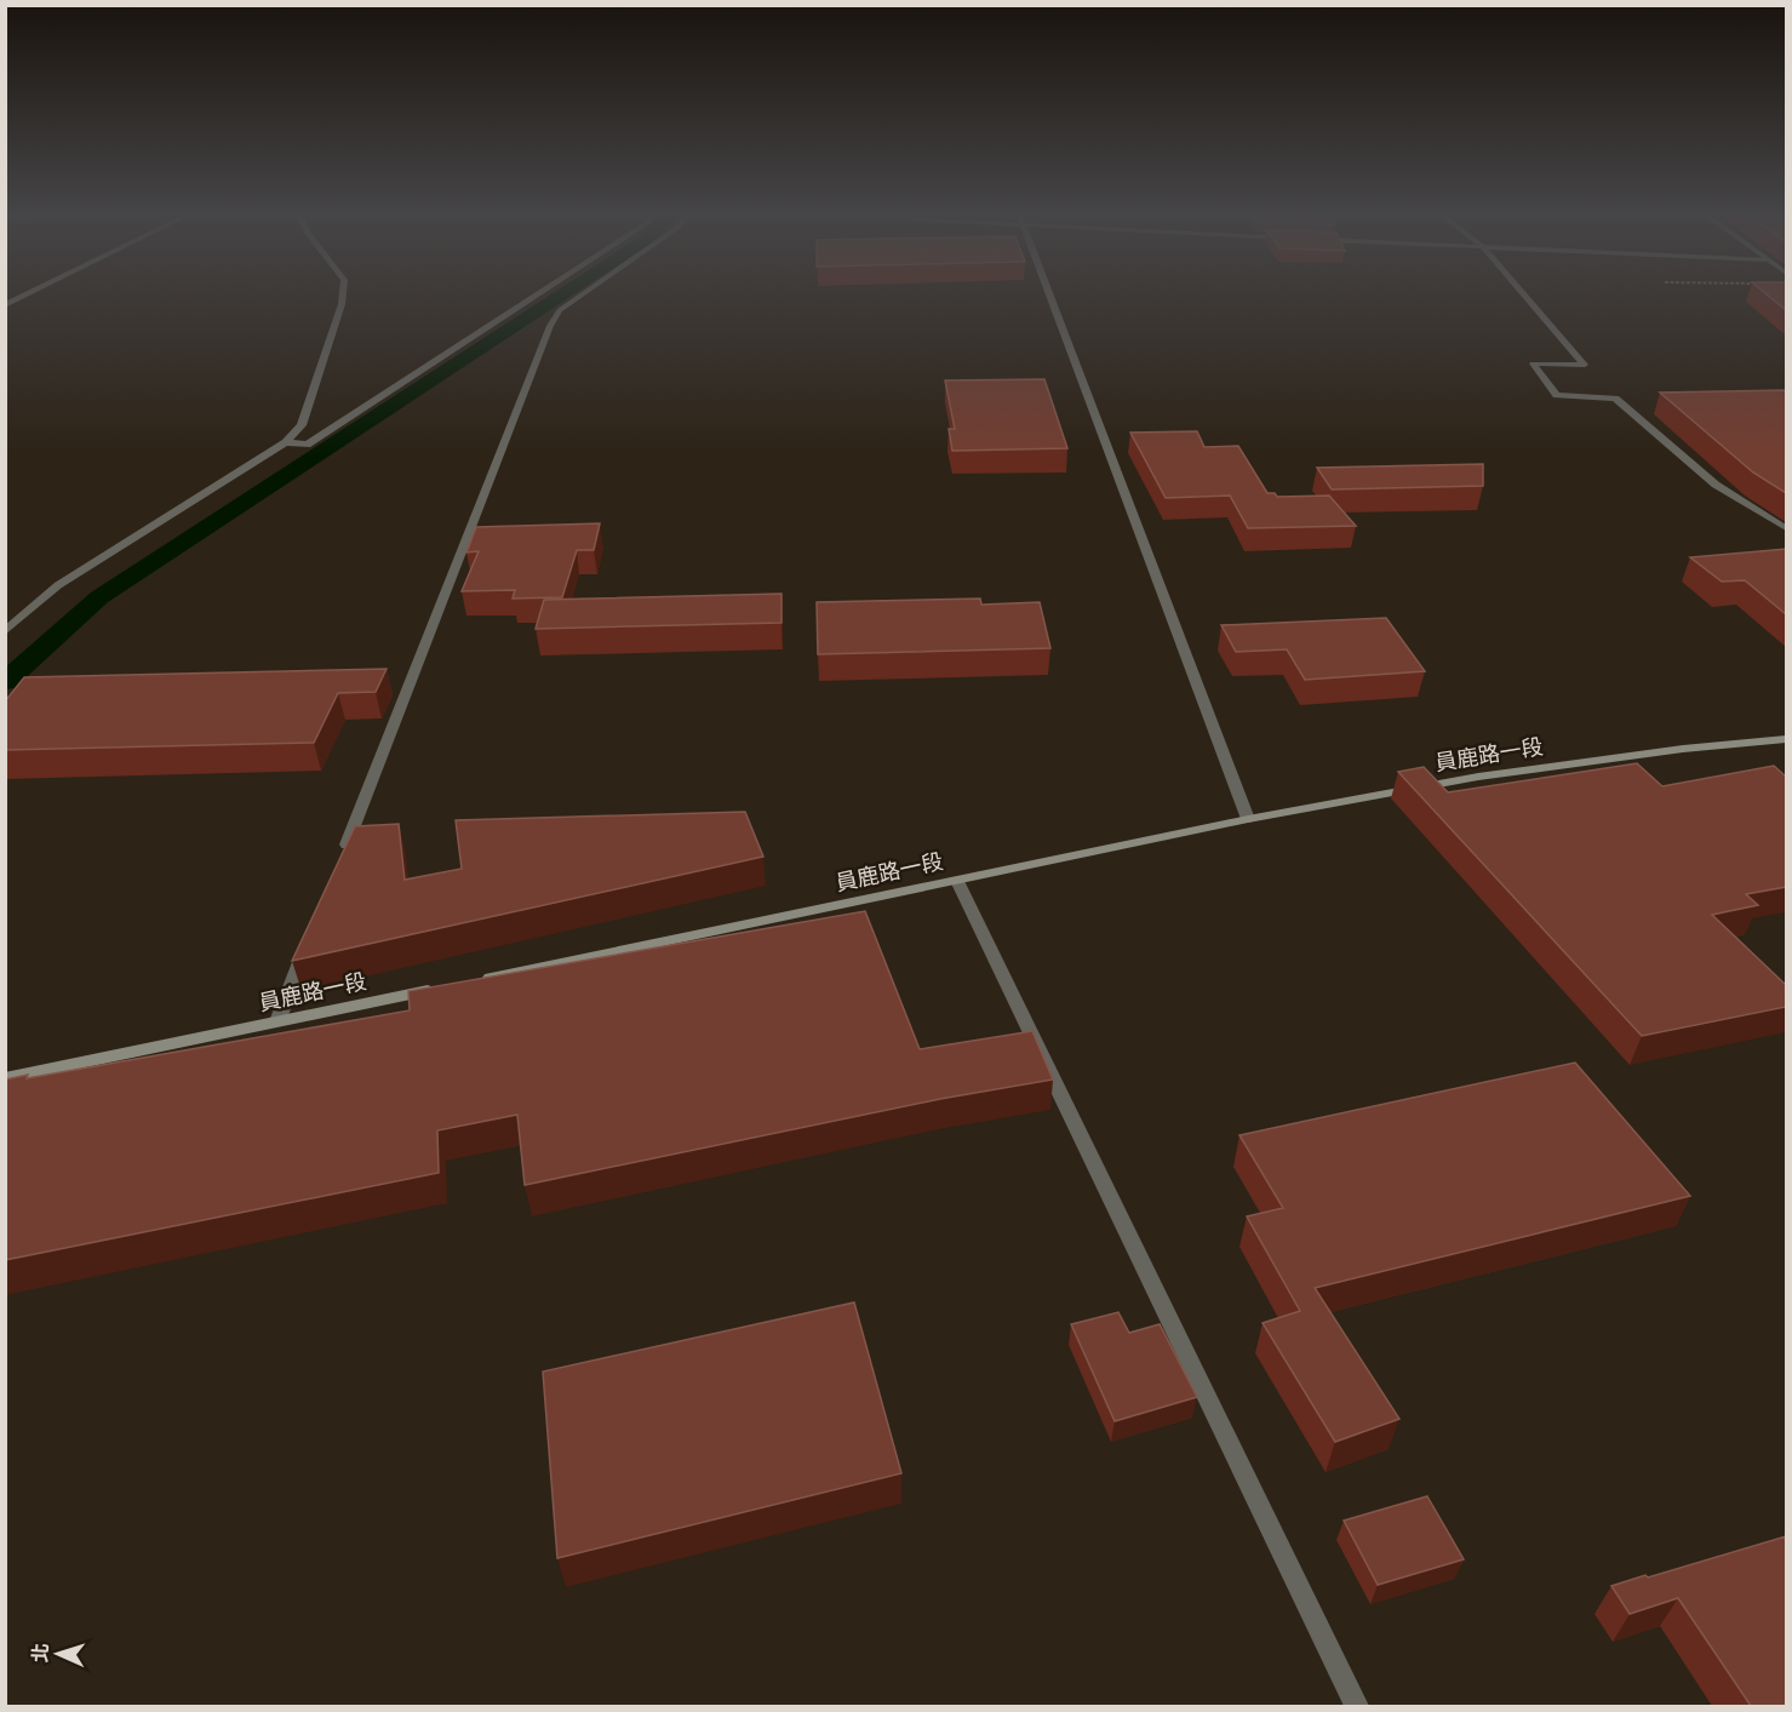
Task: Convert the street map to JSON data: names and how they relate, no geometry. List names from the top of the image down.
{
  "streets": {
    "main road": ["員鹿路一段"]
  },
  "north": "left"
}
